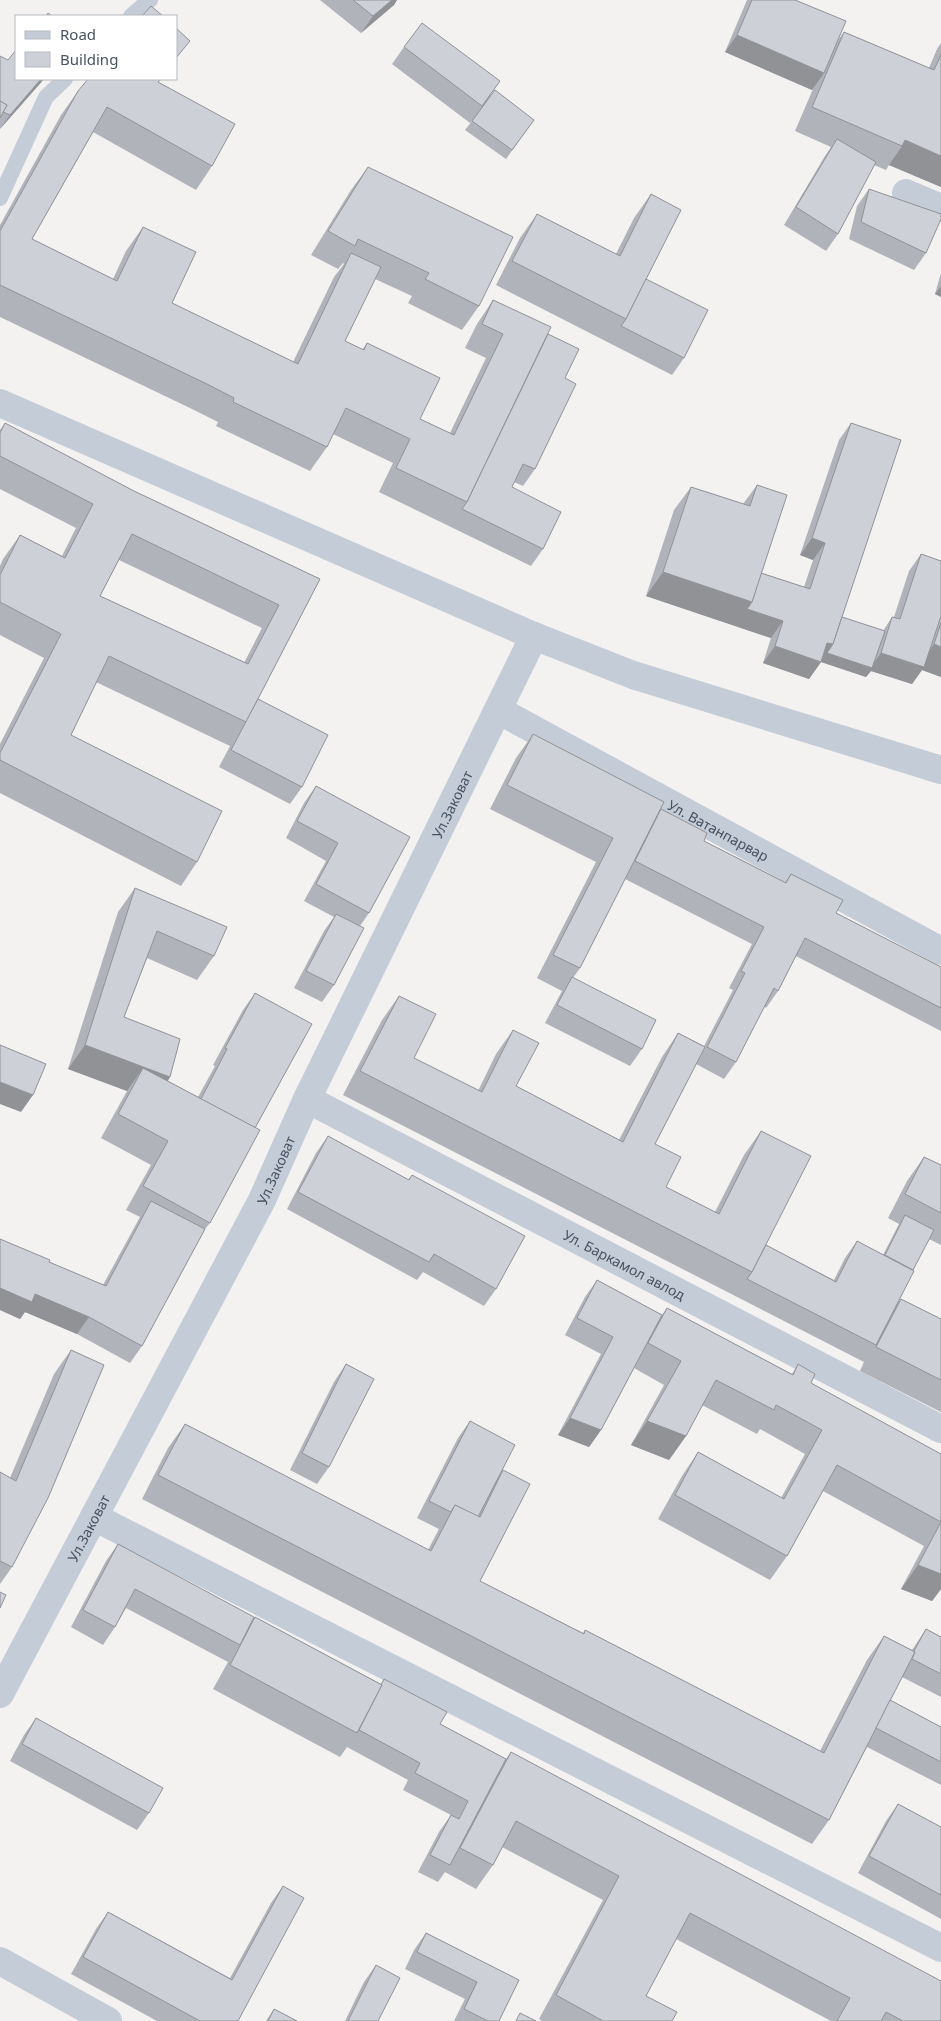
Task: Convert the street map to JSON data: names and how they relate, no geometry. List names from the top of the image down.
{
  "streets": {
    "street": ["Ул.Заковат", "Ул. Ватанпарвар", "Ул. Баркамол авлод"]
  },
  "crossings": [
    ["Ул.Заковат", "Ул. Ватанпарвар"],
    ["Ул.Заковат", "Ул. Баркамол авлод"]
  ],
  "legend": ["Road", "Building"]
}
